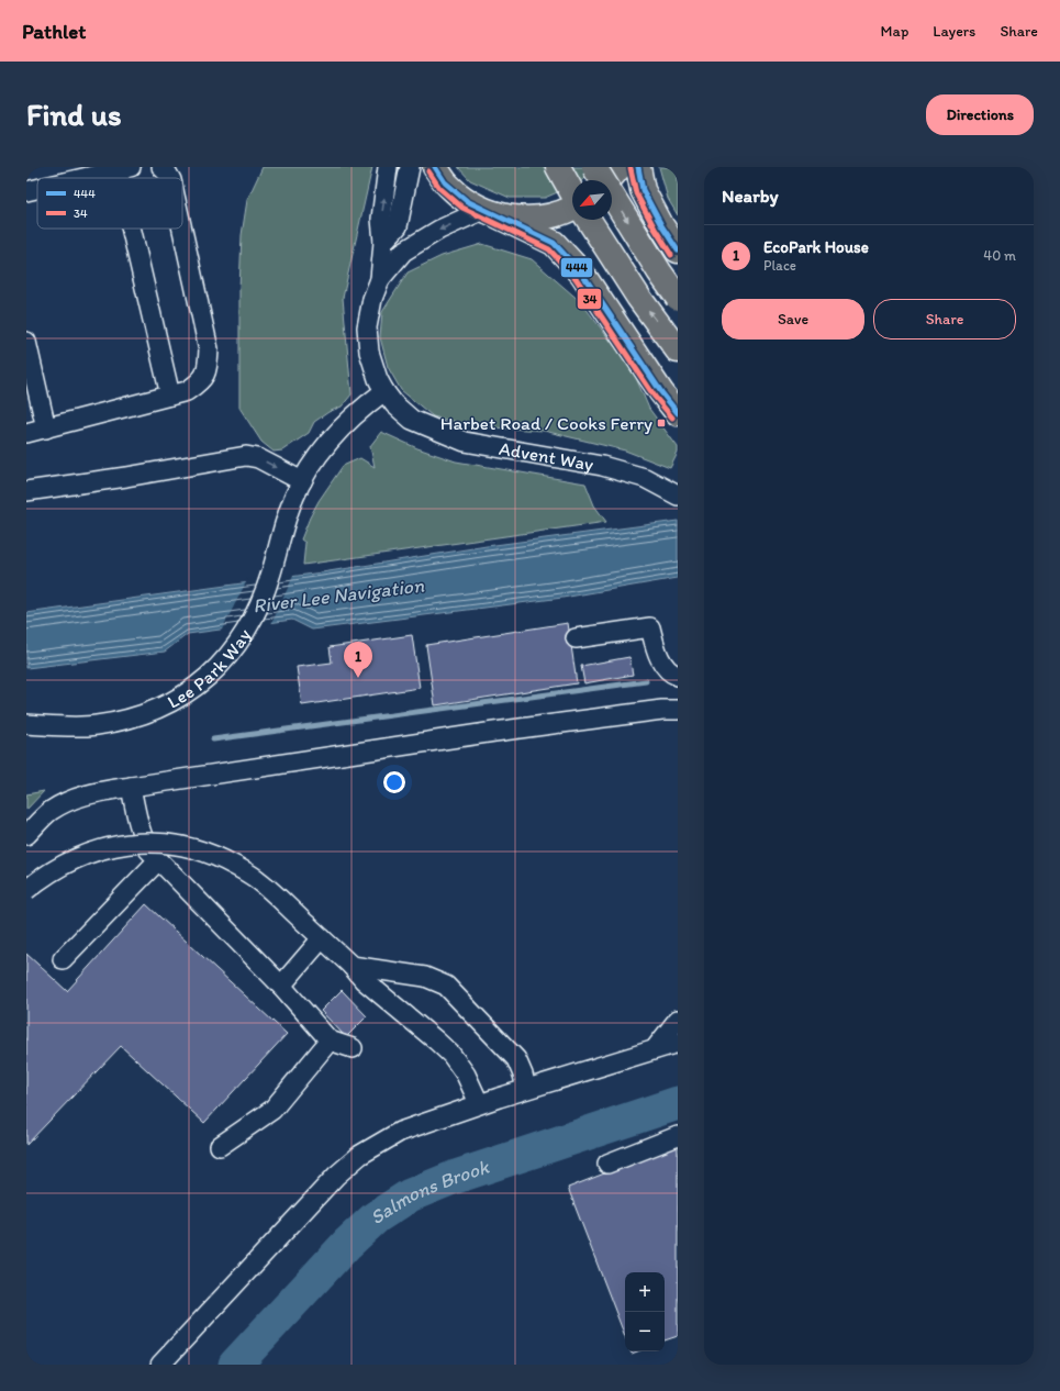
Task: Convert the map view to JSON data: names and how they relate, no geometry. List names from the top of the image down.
{
  "streets": {
    "street": ["Advent Way", "Lee Park Way"]
  },
  "crossings": [
    ["Advent Way", "Lee Park Way"]
  ],
  "water": ["River Lee Navigation", "Salmons Brook"],
  "places": {
    "transit": ["Harbet Road / Cooks Ferry"]
  },
  "lines": ["transit line 444", "transit line 34"],
  "legend": ["444", "34"],
  "north": "bottom left",
  "page": {
    "header": "Pathlet",
    "nav": ["Map", "Layers", "Share"],
    "buttons": [
      "Directions",
      ["Save", "Share"]
    ],
    "title": "Find us",
    "heading": "Nearby",
    "list": [
      {
        "mark": "1",
        "name": "EcoPark House",
        "note": "Place",
        "value": "40 m"
      }
    ],
    "pins": "1",
    "map_buttons": ["+", "−"]
  }
}
